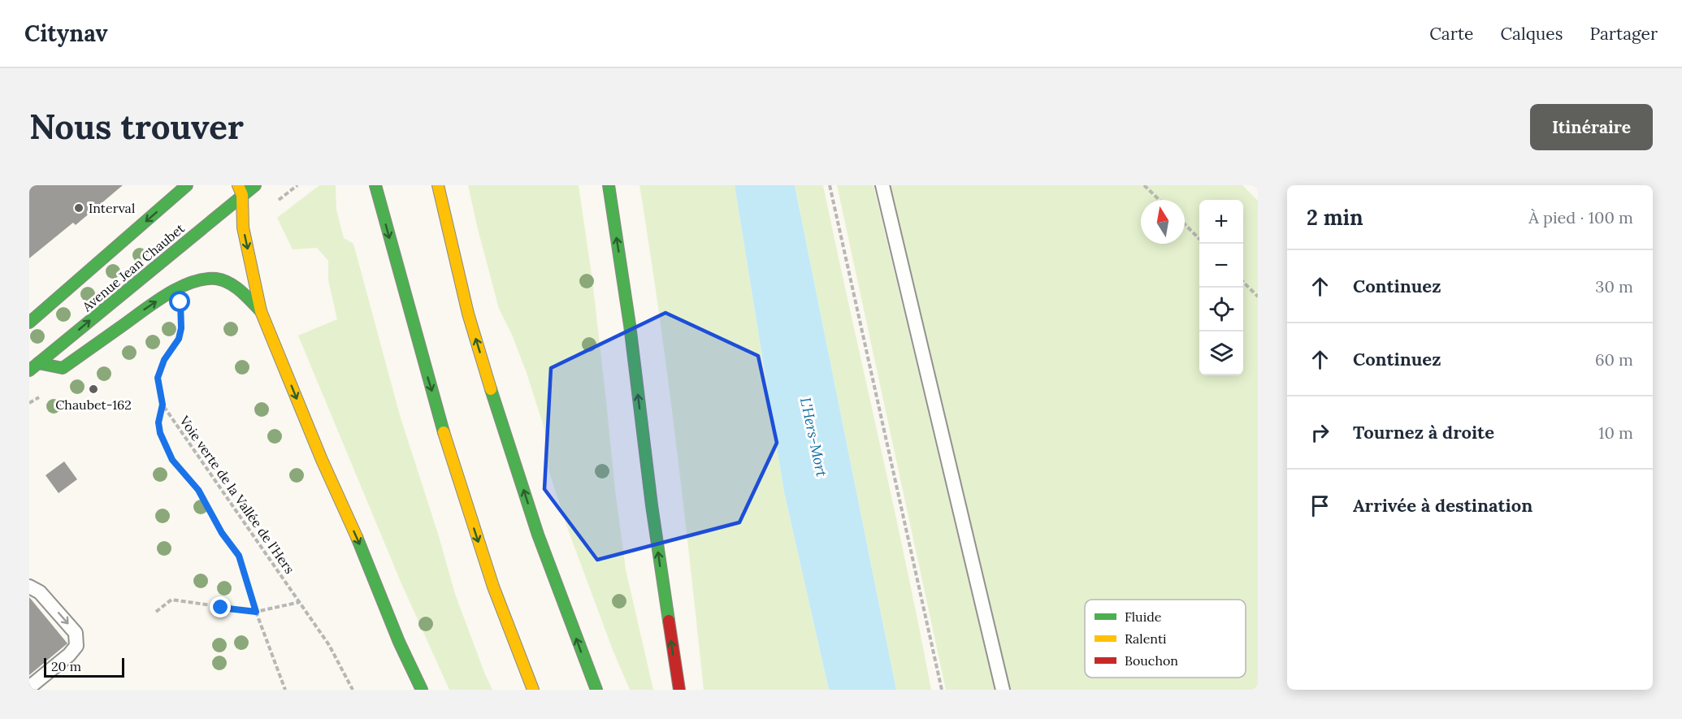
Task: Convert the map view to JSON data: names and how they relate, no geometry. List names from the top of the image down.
{
  "streets": {
    "main road": ["Avenue Jean Chaubet"],
    "path": ["Voie verte de la Vallée de l'Hers"]
  },
  "water": ["L'Hers-Mort"],
  "places": ["Interval", "Chaubet-162"],
  "legend": ["Fluide", "Ralenti", "Bouchon"],
  "scale_bar": "20 m",
  "north": "top",
  "page": {
    "header": "Citynav",
    "nav": ["Carte", "Calques", "Partager"],
    "buttons": "Itinéraire",
    "title": "Nous trouver",
    "heading": ["2 min", "À pied · 100 m"],
    "map_buttons": ["+", "−"],
    "list": [
      ["Continuez", "30 m"],
      ["Continuez", "60 m"],
      ["Tournez à droite", "10 m"],
      "Arrivée à destination"
    ],
    "scale": "20 m"
  }
}
